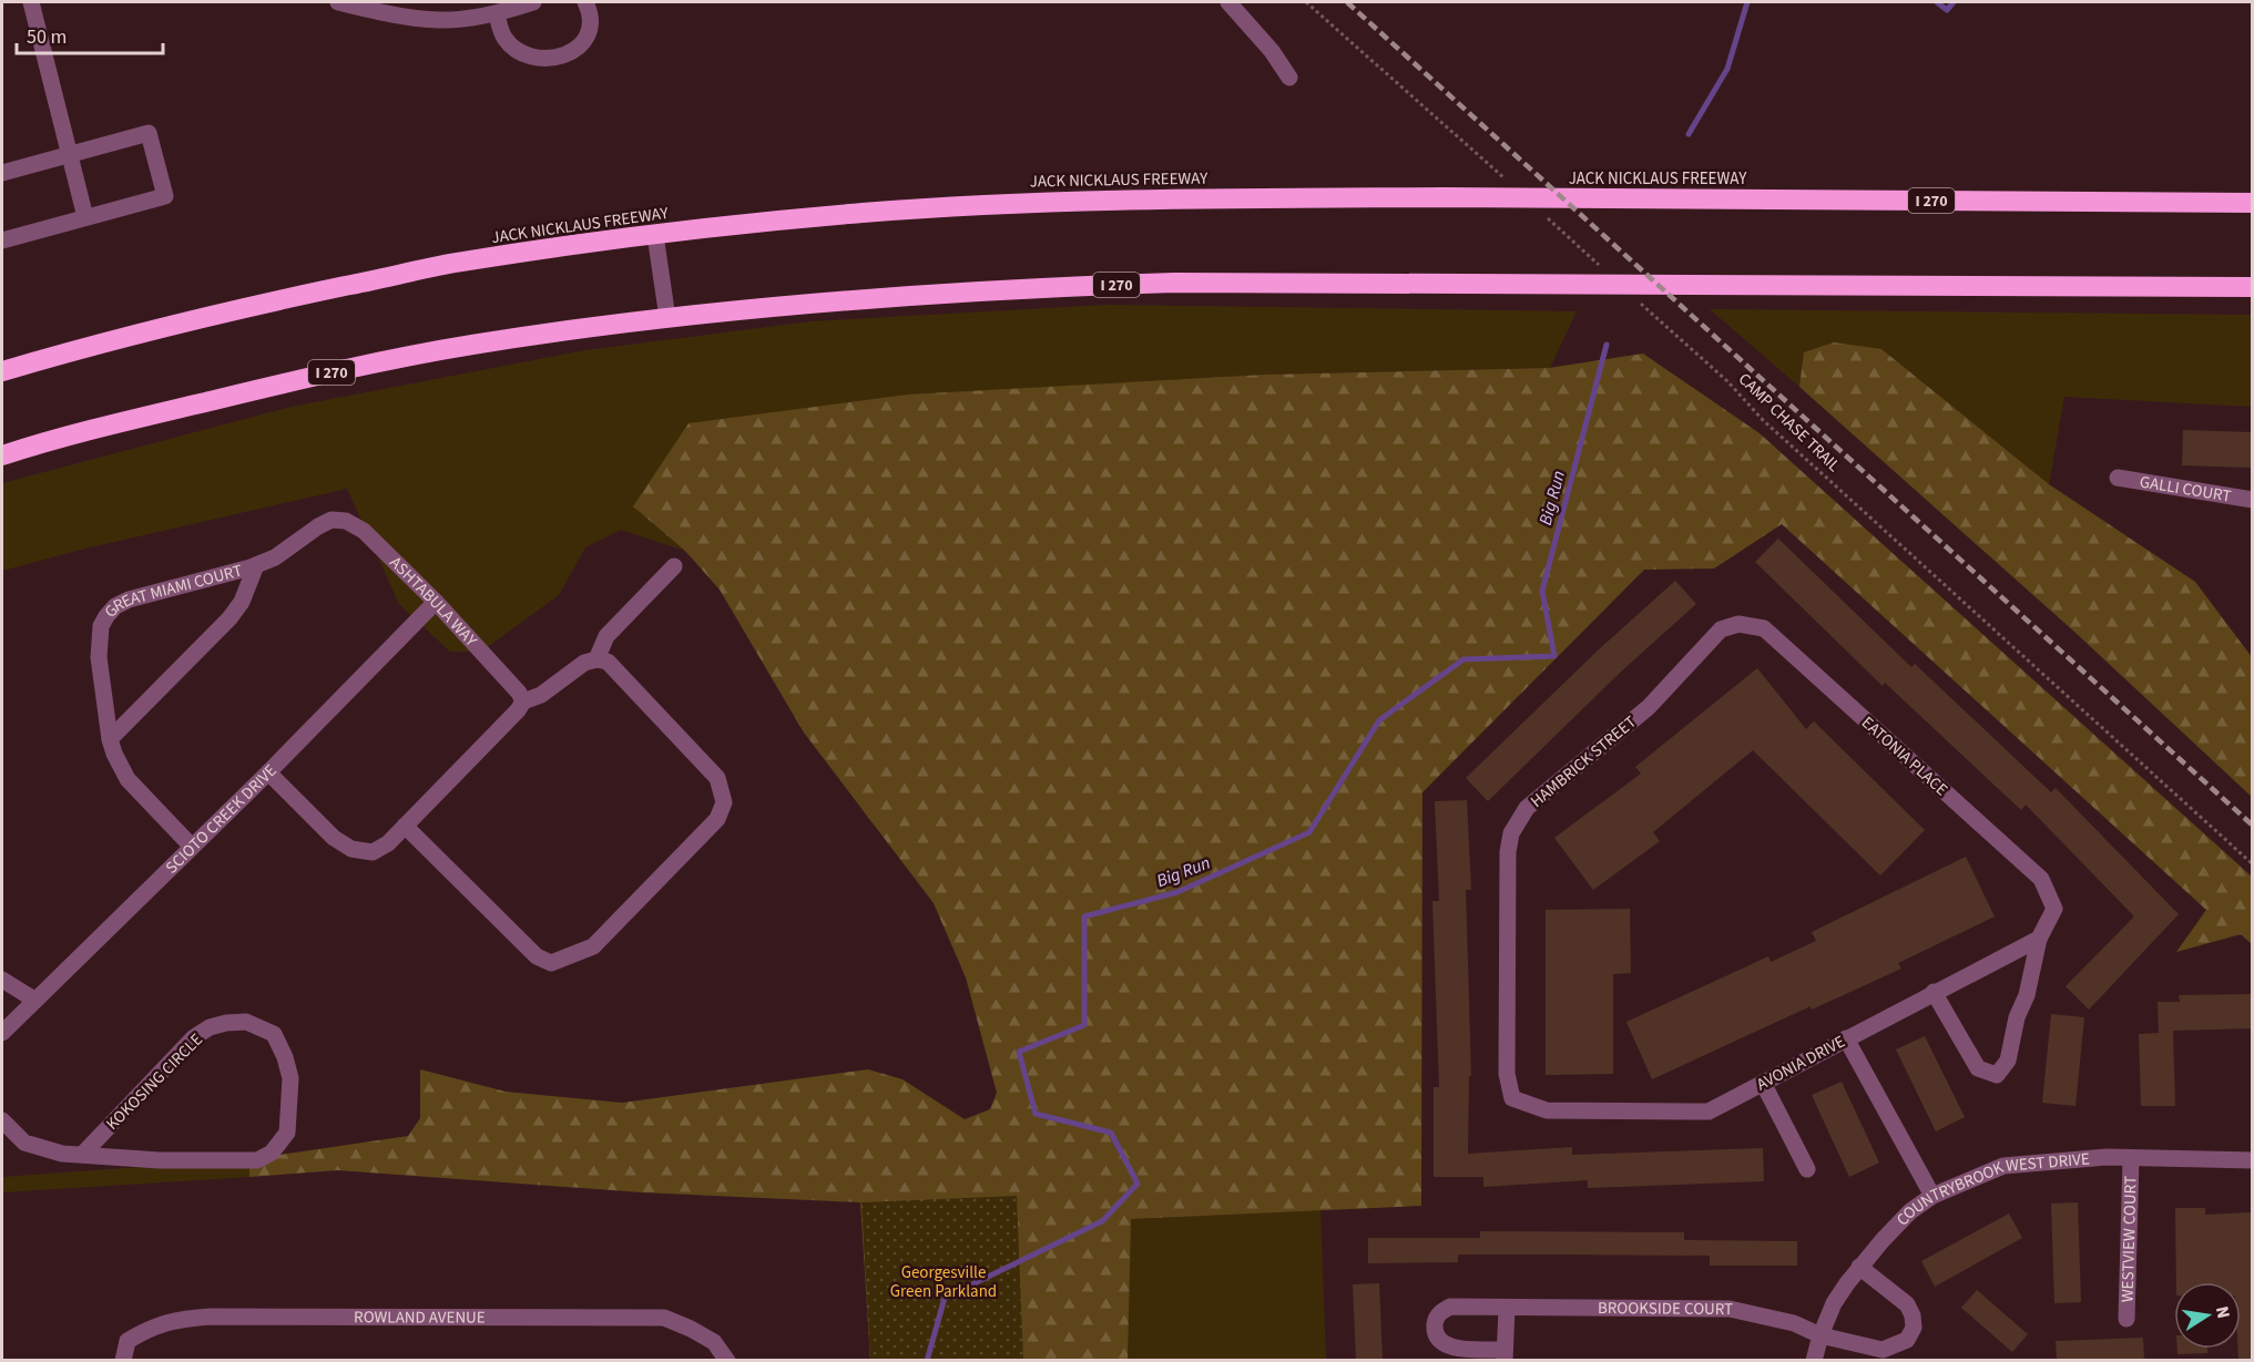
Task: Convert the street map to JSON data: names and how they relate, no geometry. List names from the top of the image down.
{
  "streets": {
    "highway": ["JACK NICKLAUS FREEWAY", "I 270"],
    "street": [
      "GALLI COURT",
      "GREAT MIAMI COURT",
      "ASHTABULA WAY",
      "EATONIA PLACE",
      "HAMBRICK STREET",
      "SCIOTO CREEK DRIVE",
      "AVONIA DRIVE",
      "KOKOSING CIRCLE",
      "COUNTRYBROOK WEST DRIVE",
      "WESTVIEW COURT",
      "BROOKSIDE COURT",
      "ROWLAND AVENUE"
    ],
    "path": ["CAMP CHASE TRAIL"]
  },
  "crossings": [
    ["GREAT MIAMI COURT", "ASHTABULA WAY"],
    ["GREAT MIAMI COURT", "SCIOTO CREEK DRIVE"],
    ["ASHTABULA WAY", "SCIOTO CREEK DRIVE"],
    ["EATONIA PLACE", "HAMBRICK STREET"],
    ["EATONIA PLACE", "AVONIA DRIVE"],
    ["HAMBRICK STREET", "AVONIA DRIVE"],
    ["COUNTRYBROOK WEST DRIVE", "WESTVIEW COURT"],
    ["COUNTRYBROOK WEST DRIVE", "BROOKSIDE COURT"]
  ],
  "water": ["Big Run"],
  "parks": ["Georgesville Green Parkland"],
  "scale_bar": "50 m",
  "north": "right"
}
